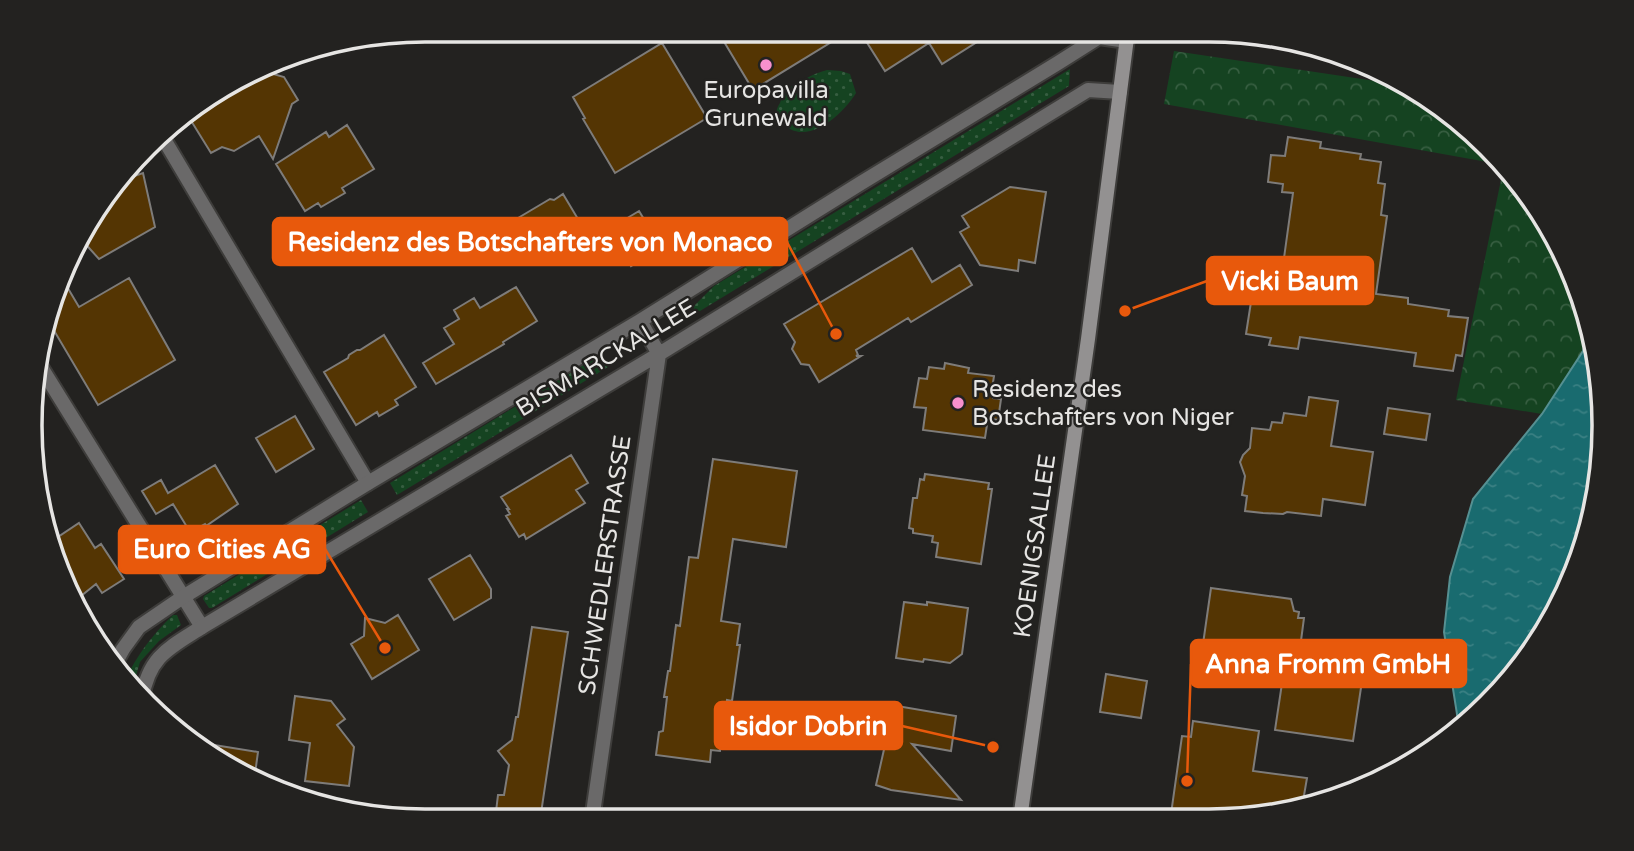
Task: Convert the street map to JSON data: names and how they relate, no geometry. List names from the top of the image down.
{
  "streets": {
    "main road": ["KOENIGSALLEE"],
    "street": ["BISMARCKALLEE", "SCHWEDLERSTRASSE"]
  },
  "crossings": [
    ["BISMARCKALLEE", "KOENIGSALLEE"],
    ["BISMARCKALLEE", "SCHWEDLERSTRASSE"]
  ],
  "places": [
    "Europavilla Grunewald",
    "Vicki Baum",
    "Residenz des Botschafters von Monaco",
    "Residenz des Botschafters von Niger",
    "Euro Cities AG",
    "Isidor Dobrin",
    "Anna Fromm GmbH"
  ]
}
